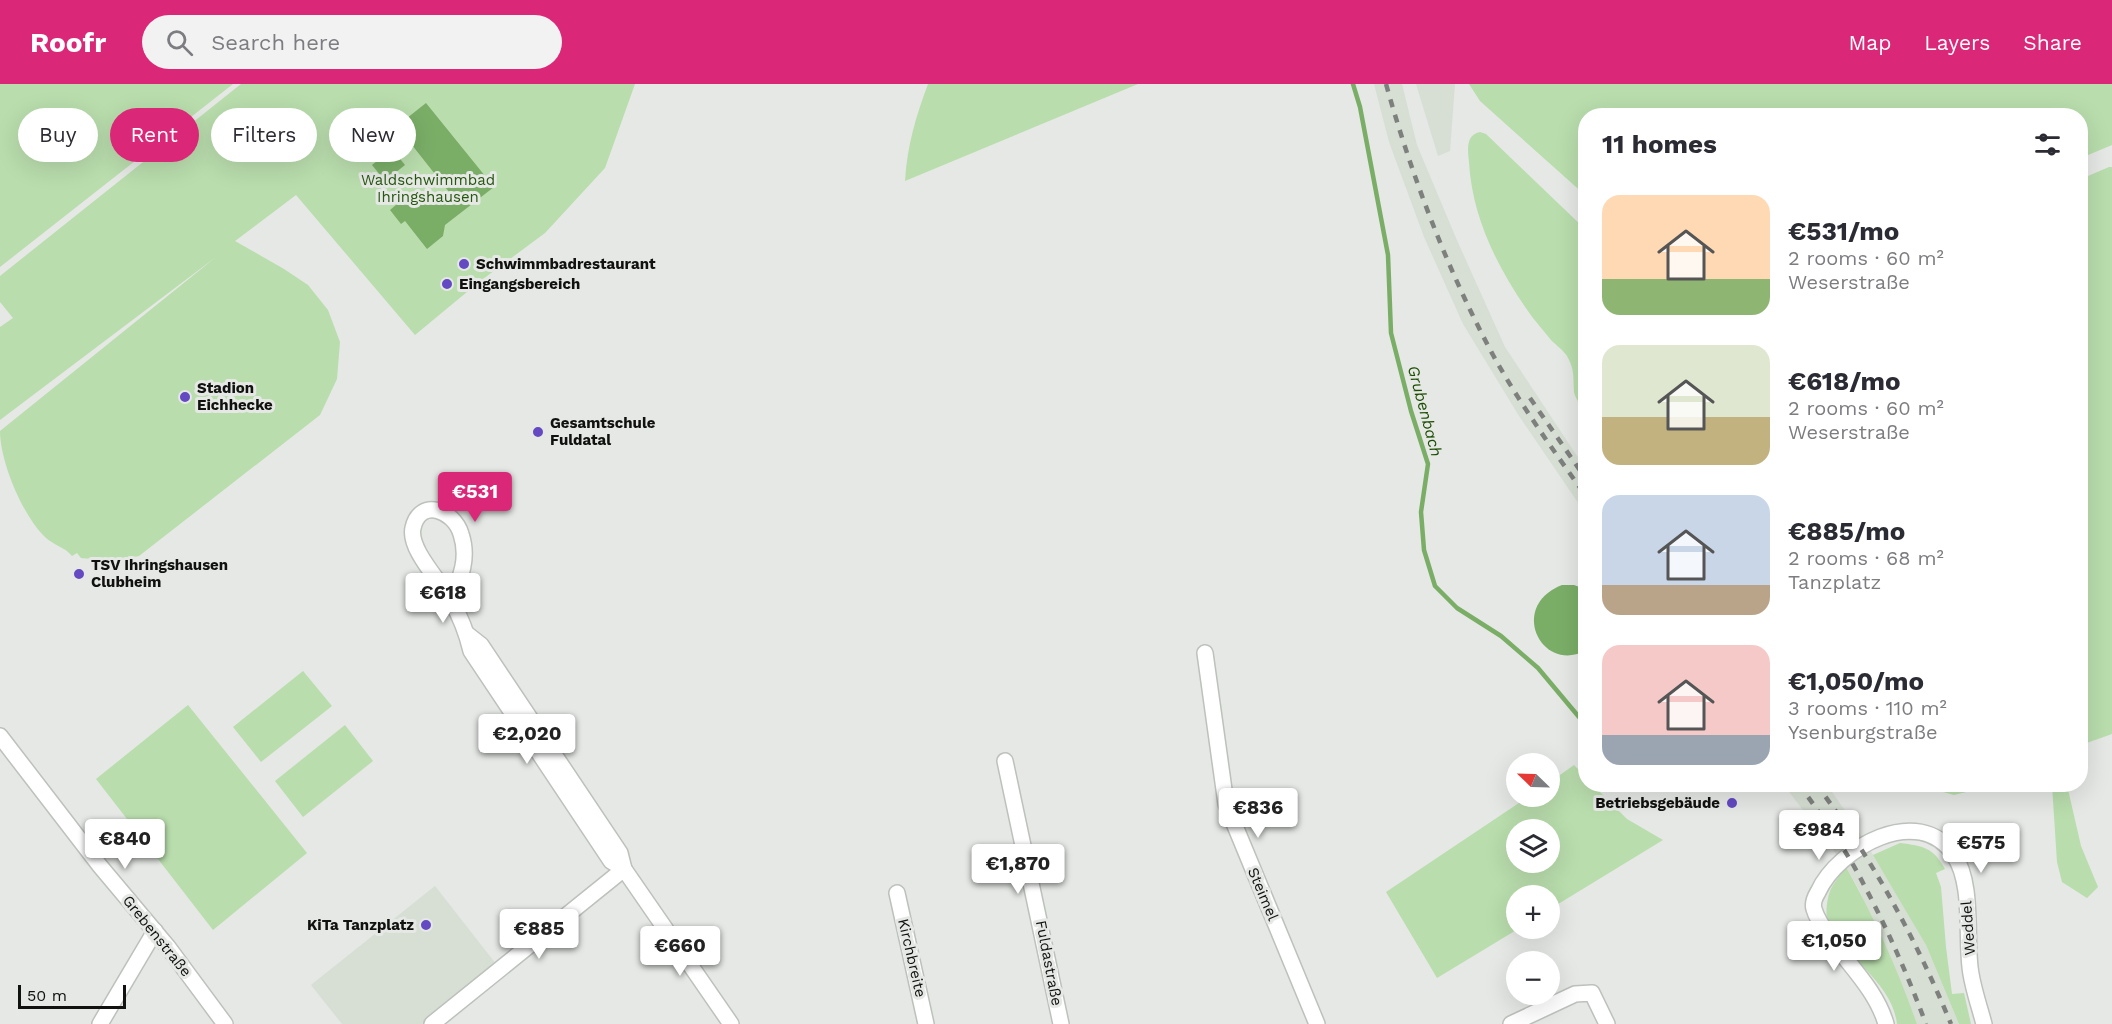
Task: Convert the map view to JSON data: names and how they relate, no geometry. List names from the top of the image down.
{
  "streets": {
    "street": [
      "Steimel",
      "Weddel",
      "Grebenstraße",
      "Kirchbreite",
      "Fuldastraße"
    ]
  },
  "water": ["Grubenbach"],
  "parks": ["Waldschwimmbad Ihringshausen"],
  "places": [
    "Schwimmbadrestaurant",
    "Eingangsbereich",
    "Stadion Eichhecke",
    "Gesamtschule Fuldatal",
    "TSV Ihringshausen Clubheim",
    "Betriebsgebäude",
    "KiTa Tanzplatz"
  ],
  "scale_bar": "50 m",
  "north": "top left",
  "page": {
    "header": "Roofr",
    "search": "Search here",
    "nav": ["Map", "Layers", "Share"],
    "chip": [
      "Buy",
      "Rent",
      "Filters",
      "New"
    ],
    "heading": "11 homes",
    "list": [
      {
        "name": "€531/mo",
        "note": "2 rooms · 60 m² · Weserstraße"
      },
      {
        "name": "€618/mo",
        "note": "2 rooms · 60 m² · Weserstraße"
      },
      {
        "name": "€885/mo",
        "note": "2 rooms · 68 m² · Tanzplatz"
      },
      {
        "name": "€1,050/mo",
        "note": "3 rooms · 110 m² · Ysenburgstraße"
      }
    ],
    "price": [
      "€531",
      "€618",
      "€2,020",
      "€836",
      "€984",
      "€840",
      "€575",
      "€1,870",
      "€885",
      "€1,050",
      "€660"
    ],
    "map_buttons": ["+", "−"],
    "scale": "50 m"
  }
}
